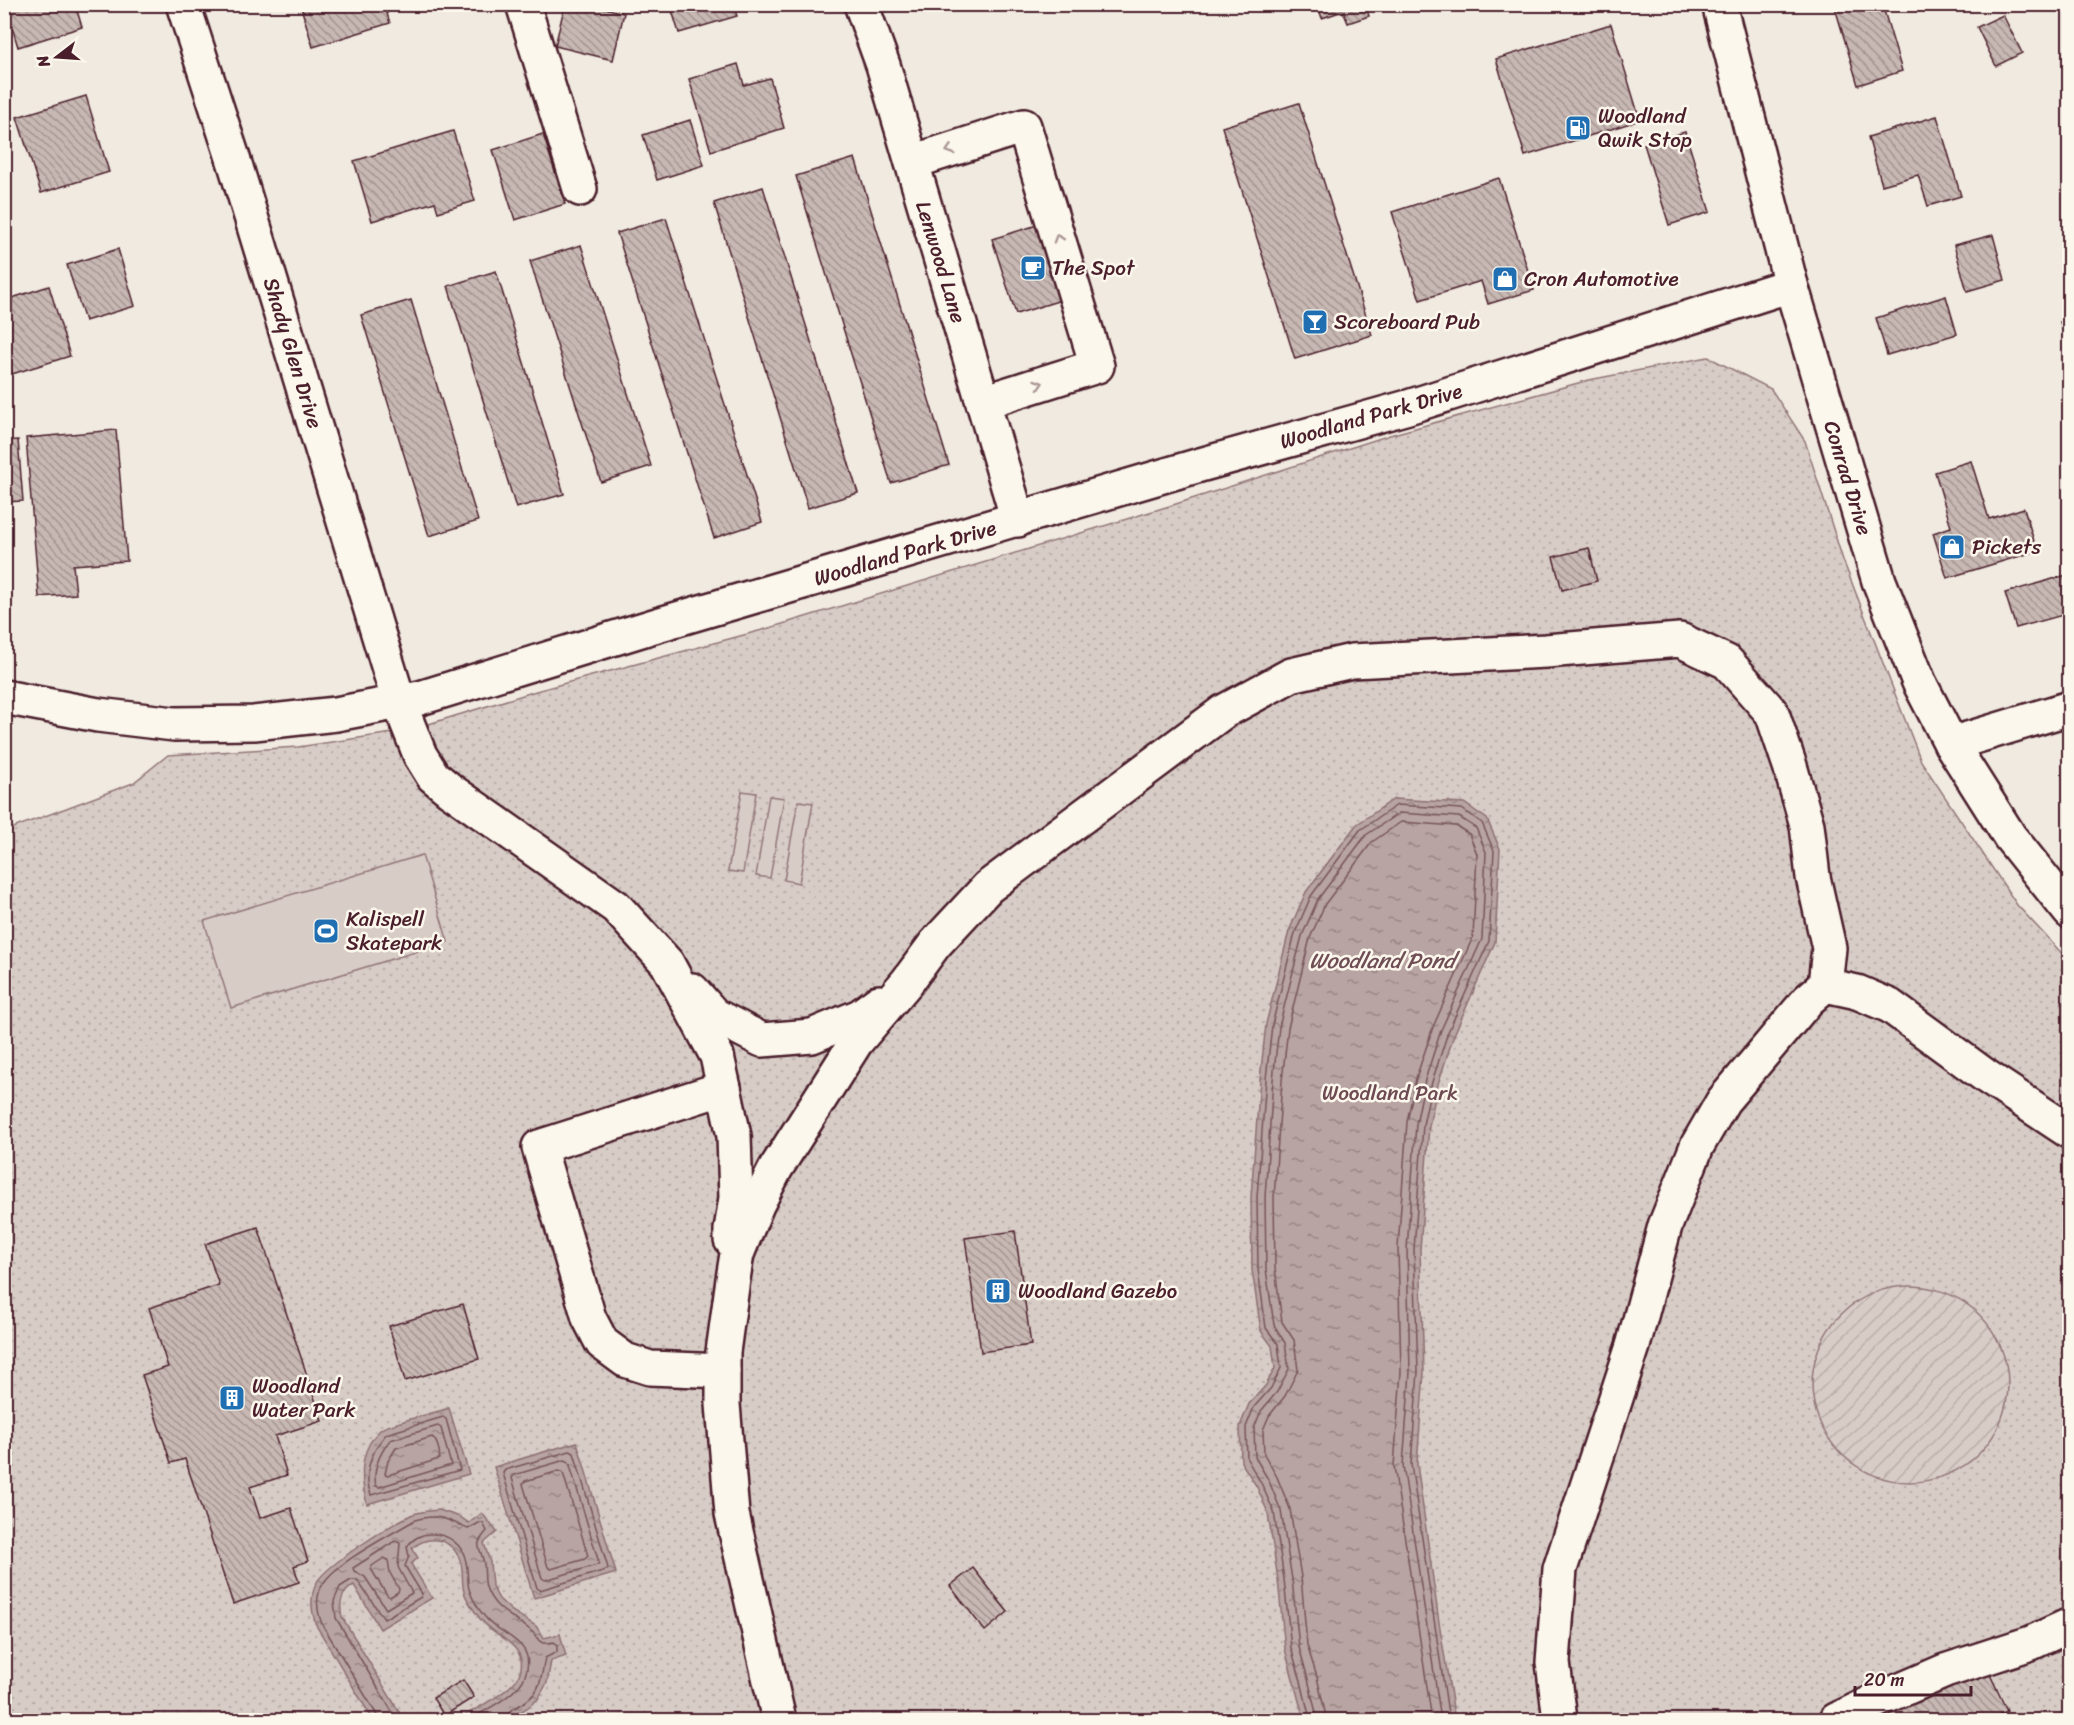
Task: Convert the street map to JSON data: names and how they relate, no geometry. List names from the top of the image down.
{
  "streets": {
    "street": [
      "Lenwood Lane",
      "Shady Glen Drive",
      "Woodland Park Drive",
      "Conrad Drive"
    ]
  },
  "crossings": [
    ["Lenwood Lane", "Woodland Park Drive"],
    ["Shady Glen Drive", "Woodland Park Drive"],
    ["Woodland Park Drive", "Conrad Drive"]
  ],
  "water": ["Woodland Pond"],
  "parks": ["Woodland Park"],
  "places": {
    "fuel station": ["Woodland Qwik Stop"],
    "cafe": ["The Spot"],
    "shop": ["Cron Automotive", "Pickets"],
    "bar": ["Scoreboard Pub"],
    "sports": ["Kalispell Skatepark"],
    "building": ["Woodland Gazebo", "Woodland Water Park"]
  },
  "scale_bar": "20 m",
  "north": "left"
}
